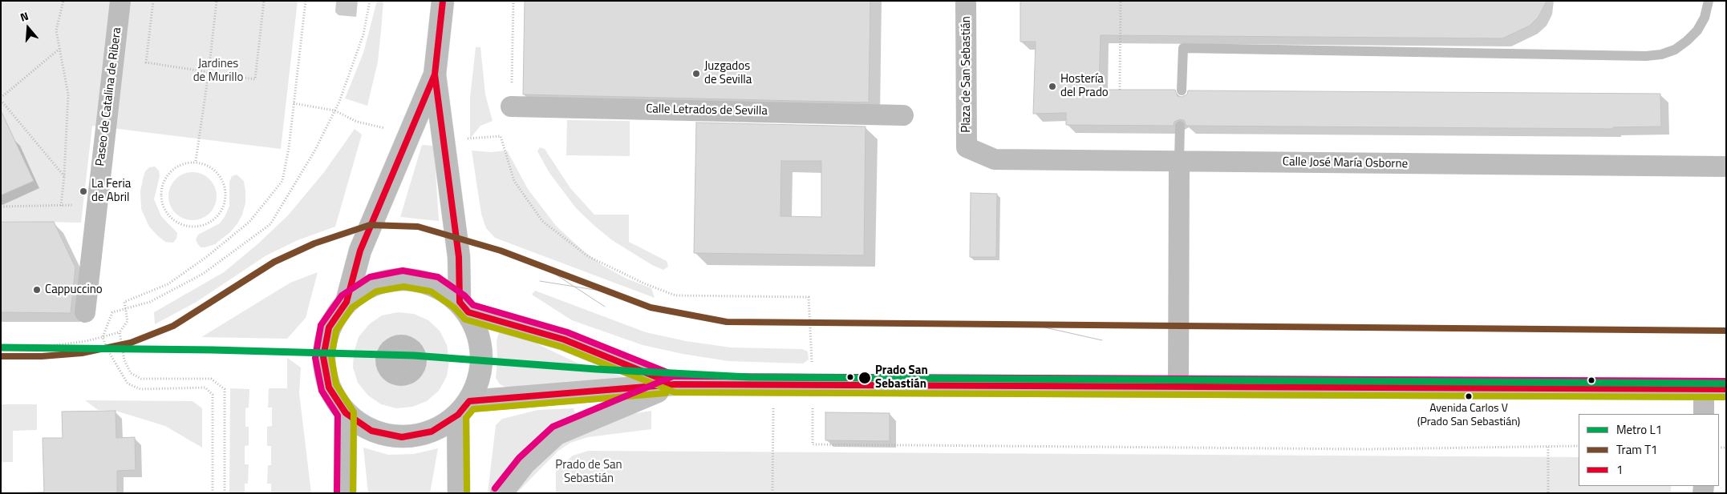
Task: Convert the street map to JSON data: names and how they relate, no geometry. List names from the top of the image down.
{
  "streets": {
    "street": [
      "Plaza de San Sebastián",
      "Paseo de Catalina de Ribera",
      "Calle Letrados de Sevilla",
      "Calle José María Osborne"
    ]
  },
  "crossings": [
    ["Plaza de San Sebastián", "Calle José María Osborne"]
  ],
  "parks": ["Jardines de Murillo", "Prado de San Sebastián"],
  "places": [
    "Juzgados de Sevilla",
    "Hostería del Prado",
    "La Feria de Abril",
    "Cappuccino",
    "Prado San Sebastián",
    "Avenida Carlos V (Prado San Sebastián)"
  ],
  "lines": ["transit line 1", "tram line T1", "metro line L1"],
  "legend": ["Metro L1", "Tram T1", "1"],
  "north": "top"
}
